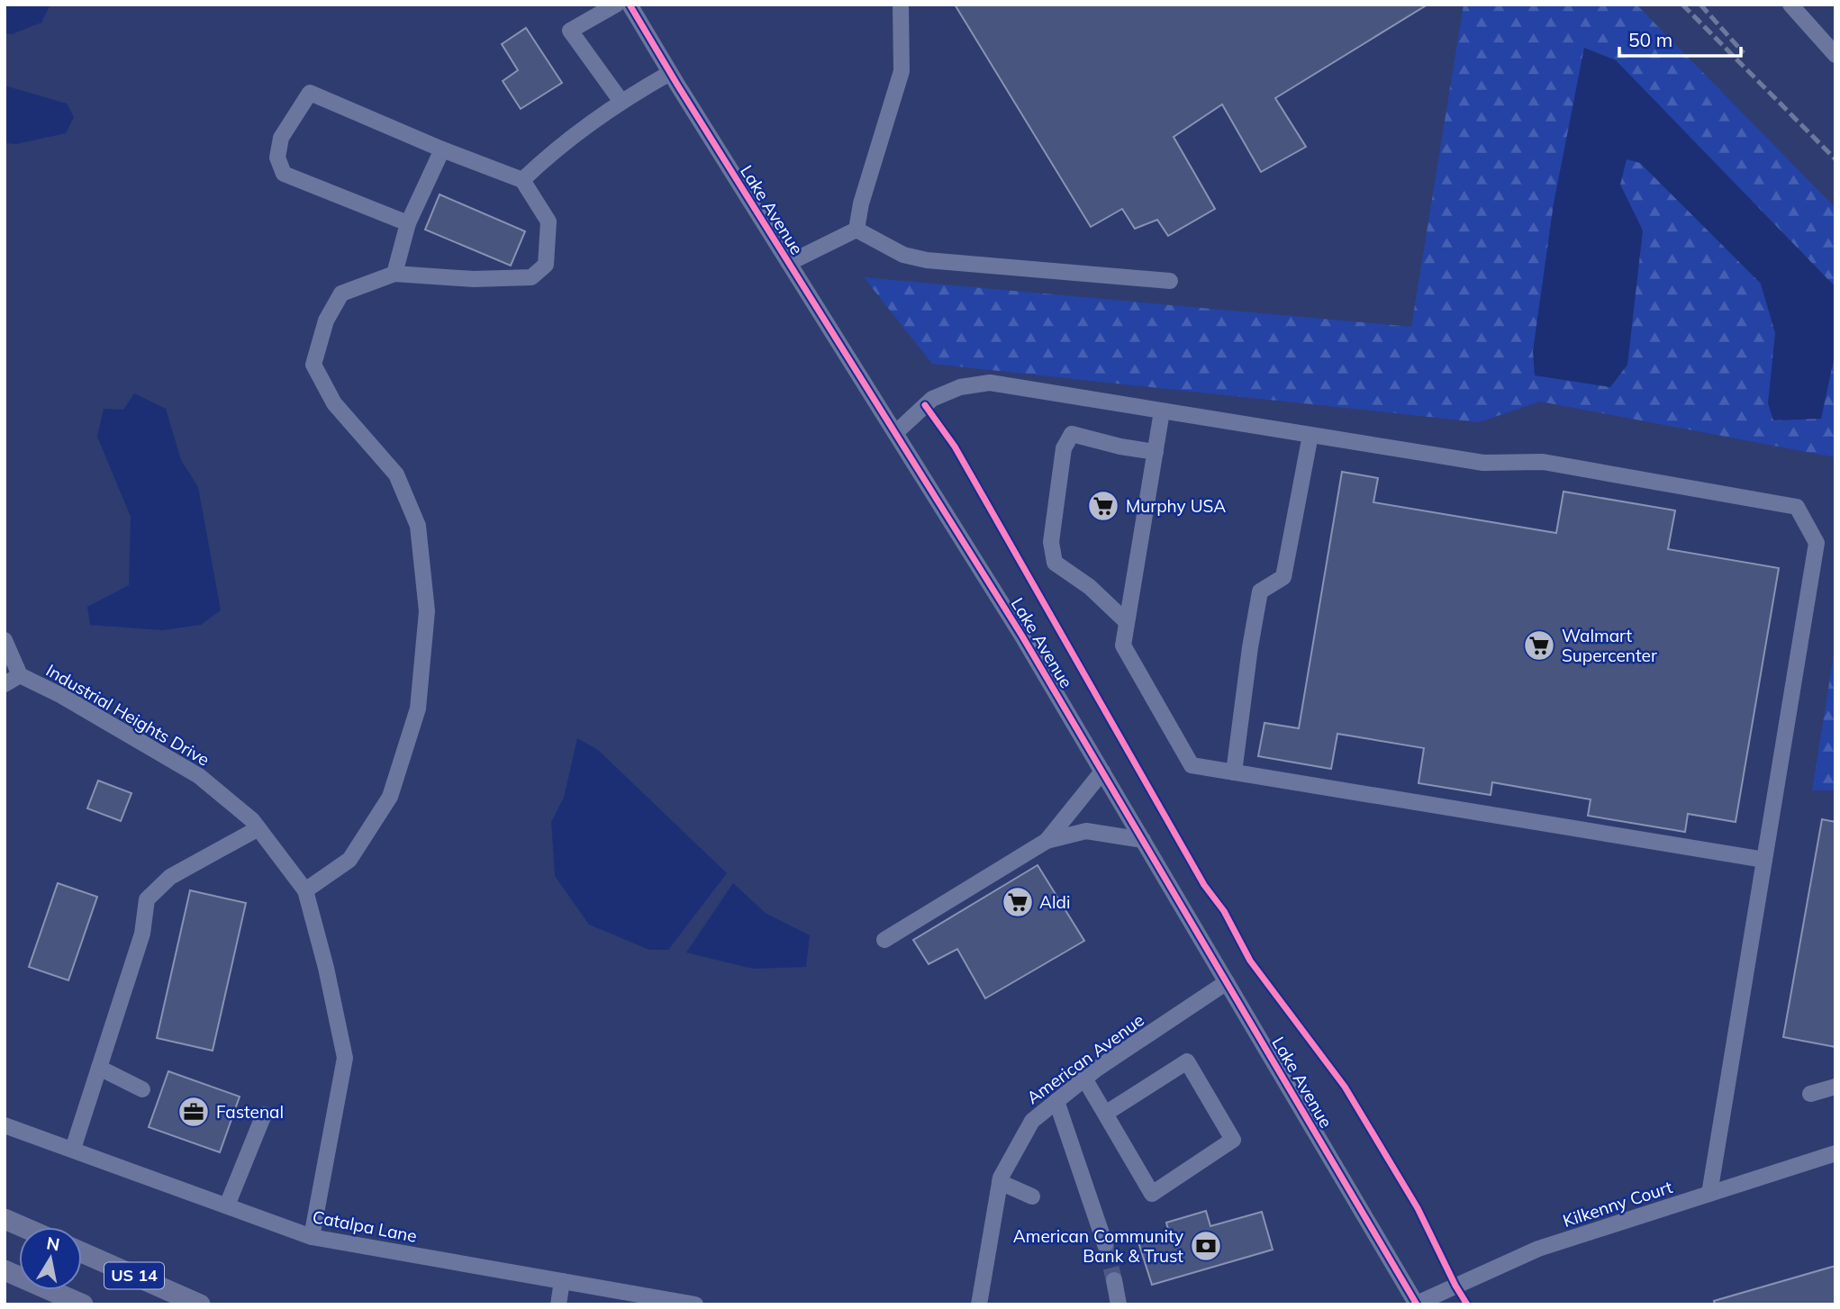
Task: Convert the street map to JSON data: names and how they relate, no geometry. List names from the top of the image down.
{
  "streets": {
    "main road": ["US 14"],
    "street": [
      "Lake Avenue",
      "Industrial Heights Drive",
      "American Avenue",
      "Kilkenny Court",
      "Catalpa Lane"
    ]
  },
  "crossings": [
    ["Lake Avenue", "American Avenue"],
    ["Lake Avenue", "Kilkenny Court"],
    ["Industrial Heights Drive", "Catalpa Lane"]
  ],
  "places": {
    "supermarket": ["Murphy USA", "Walmart Supercenter", "Aldi"],
    "office": ["Fastenal"],
    "bank": ["American Community Bank & Trust"]
  },
  "scale_bar": "50 m",
  "north": "top"
}
